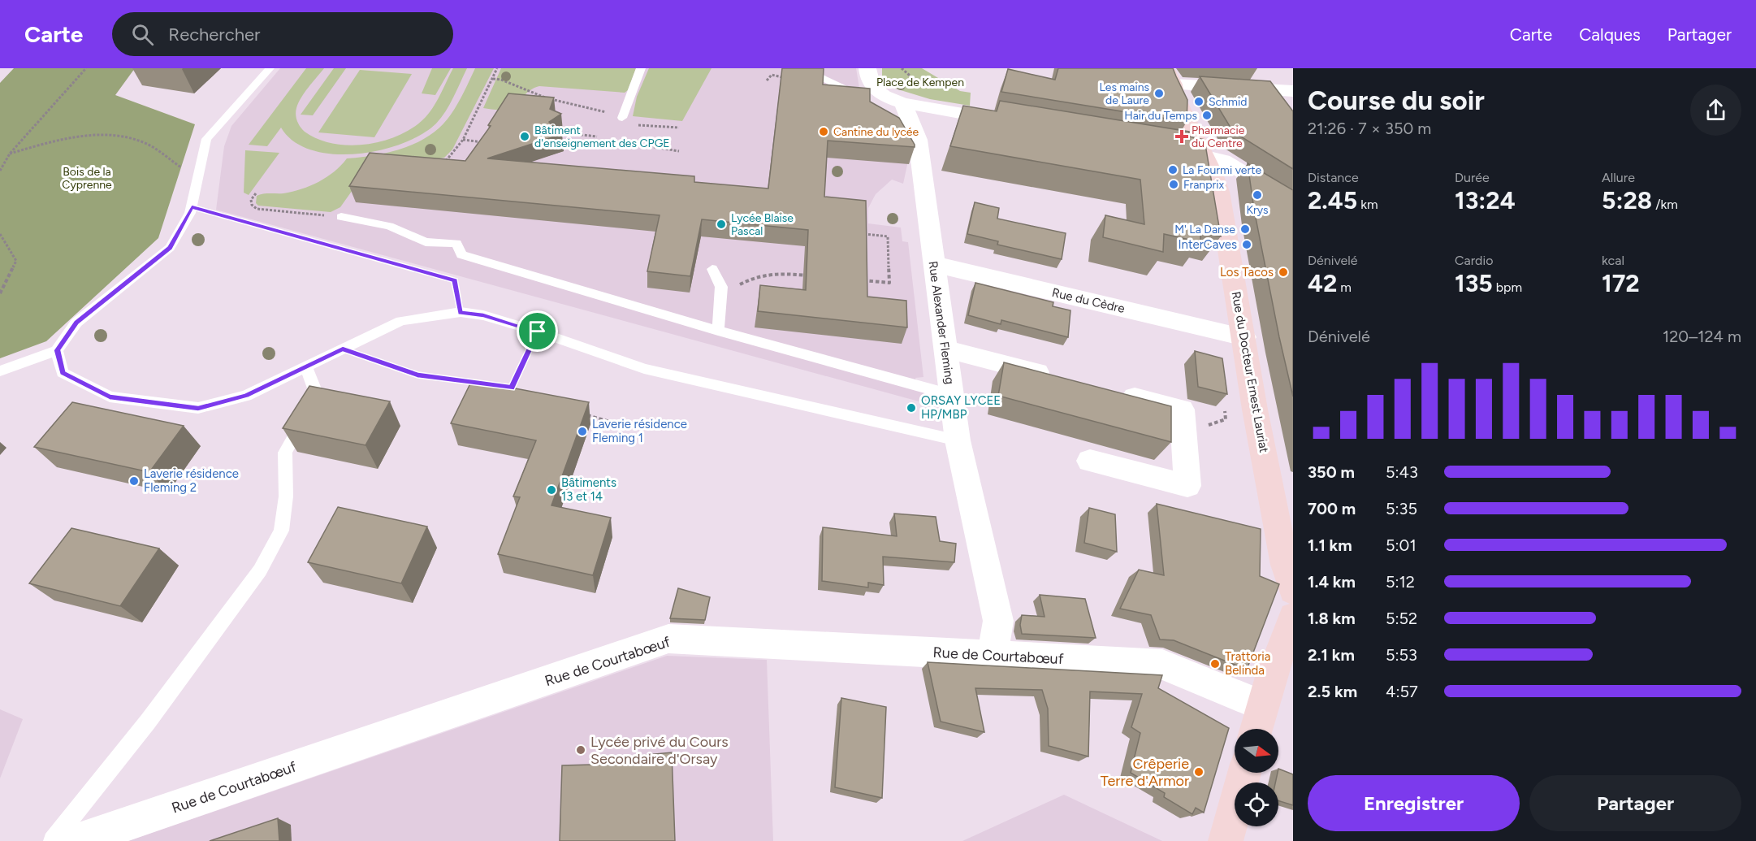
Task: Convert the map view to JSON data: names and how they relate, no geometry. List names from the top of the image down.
{
  "streets": {
    "main road": ["Rue du Docteur Ernest Lauriat"],
    "street": ["Rue du Cèdre", "Rue Alexander Fleming", "Rue de Courtabœuf"]
  },
  "crossings": [
    ["Rue du Cèdre", "Rue Alexander Fleming"],
    ["Rue du Cèdre", "Rue du Docteur Ernest Lauriat"],
    ["Rue Alexander Fleming", "Rue de Courtabœuf"]
  ],
  "parks": ["Place de Kempen", "Bois de la Cyprenne"],
  "places": {
    "other": [
      "Les mains de Laure",
      "Schmid",
      "Hair du Temps",
      "Cantine du lycée",
      "Bâtiment d'enseignement des CPGE",
      "La Fourmi verte",
      "Franprix",
      "Krys",
      "Lycée Blaise Pascal",
      "M' La Danse",
      "InterCaves",
      "Los Tacos",
      "ORSAY LYCEE HP/MBP",
      "Laverie résidence Fleming 1",
      "Laverie résidence Fleming 2",
      "Bâtiments 13 et 14",
      "Trattoria Belinda",
      "Lycée privé du Cours Secondaire d'Orsay",
      "Crêperie Terre d'Armor"
    ],
    "health": ["Pharmacie du Centre"]
  },
  "north": "right",
  "page": {
    "header": "Carte",
    "search": "Rechercher",
    "nav": ["Carte", "Calques", "Partager"],
    "heading": ["Course du soir", "21:26 · 7 × 350 m"],
    "stats": [
      ["Distance", "2.45 km"],
      ["Durée", "13:24"],
      ["Allure", "5:28 /km"],
      ["Dénivelé", "42 m"],
      ["Cardio", "135 bpm"],
      ["kcal", "172"]
    ],
    "chart": ["Dénivelé", "120–124 m"],
    "list": [
      {
        "name": "350 m",
        "note": "5:43"
      },
      {
        "name": "700 m",
        "note": "5:35"
      },
      {
        "name": "1.1 km",
        "note": "5:01"
      },
      {
        "name": "1.4 km",
        "note": "5:12"
      },
      {
        "name": "1.8 km",
        "note": "5:52"
      },
      {
        "name": "2.1 km",
        "note": "5:53"
      },
      {
        "name": "2.5 km",
        "note": "4:57"
      }
    ],
    "buttons": ["Enregistrer", "Partager"]
  }
}
